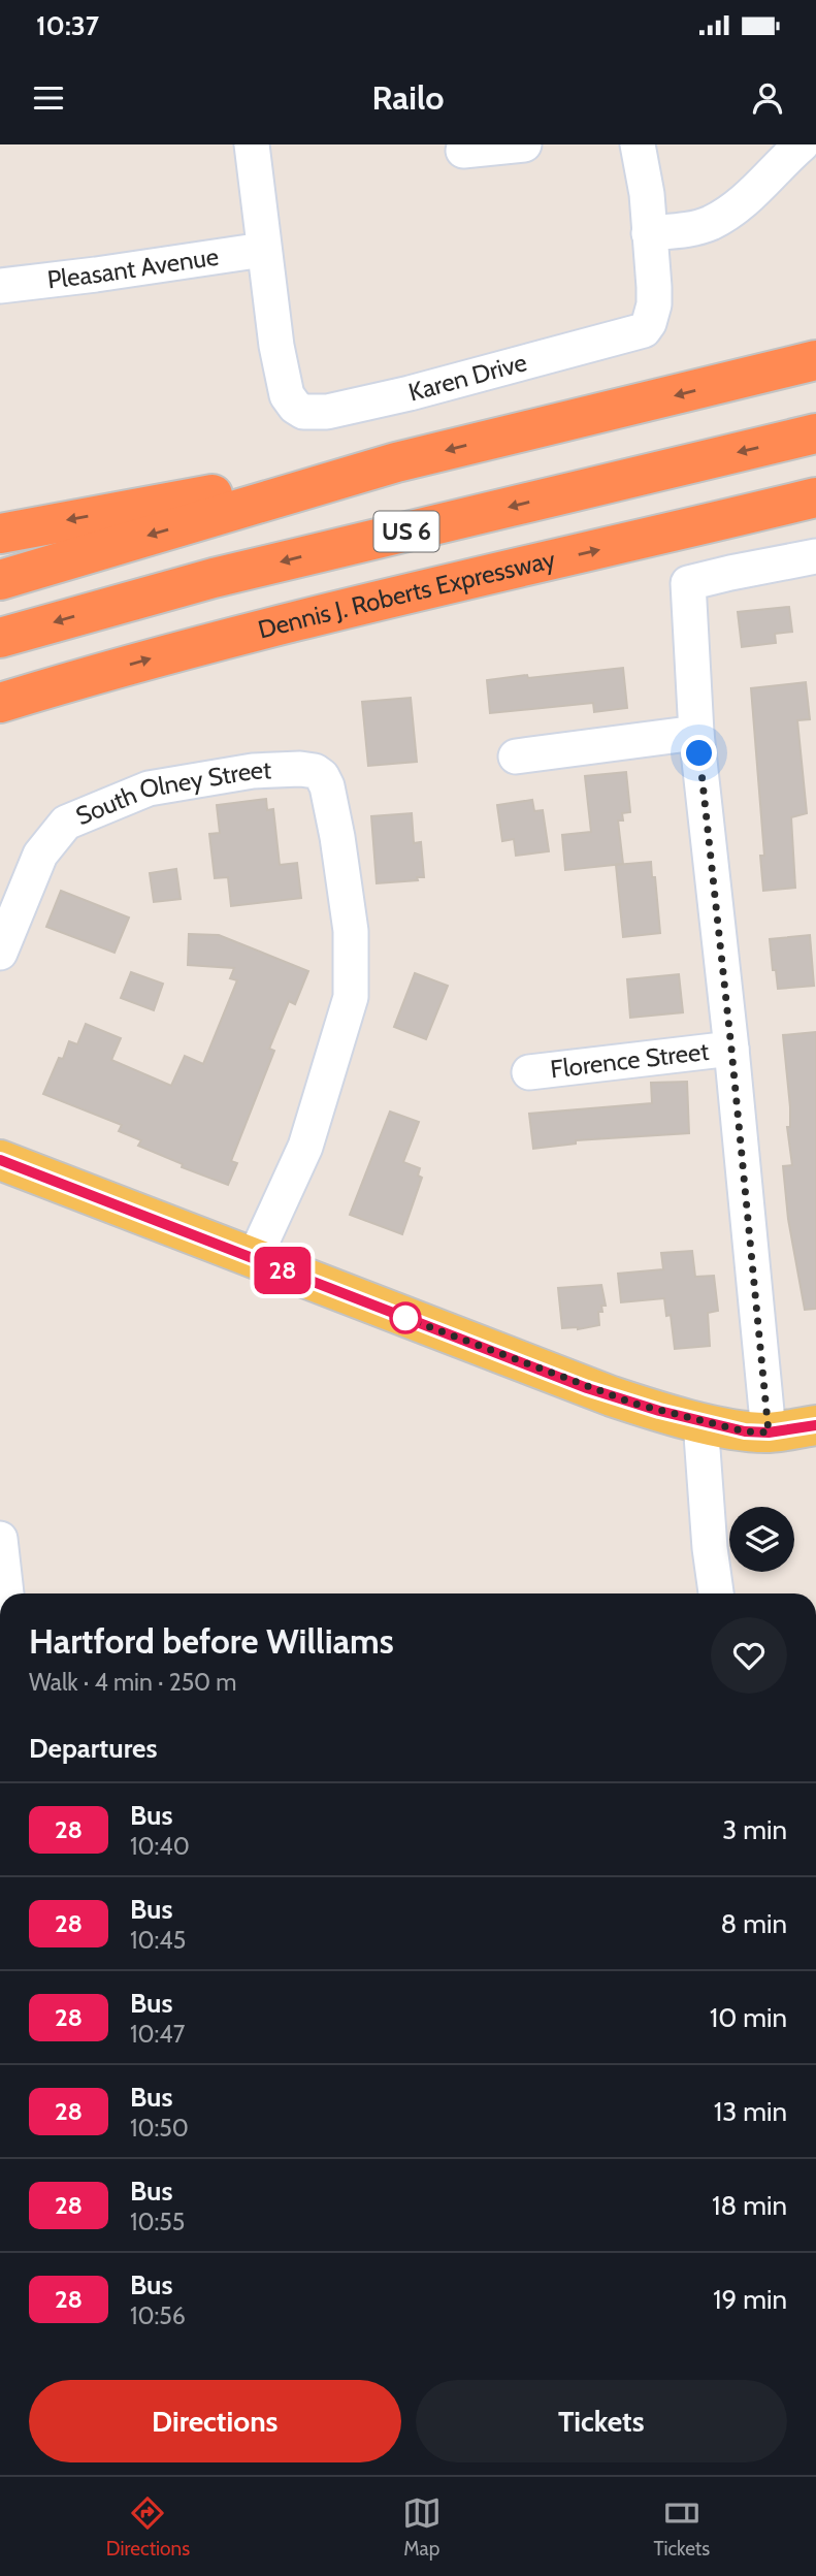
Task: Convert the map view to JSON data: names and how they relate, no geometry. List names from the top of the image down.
{
  "streets": {
    "highway": ["US 6", "Dennis J. Roberts Expressway"],
    "street": [
      "Pleasant Avenue",
      "Karen Drive",
      "South Olney Street",
      "Florence Street"
    ]
  },
  "crossings": [
    ["Pleasant Avenue", "Karen Drive"]
  ],
  "lines": ["bus line 28"],
  "page": {
    "status": "10:37",
    "header": "Railo",
    "on_map": "28",
    "heading": [
      ["Hartford before Williams", "Walk · 4 min · 250 m"],
      "Departures"
    ],
    "list": [
      {
        "mark": "28",
        "name": "Bus",
        "note": "10:40",
        "value": "3 min"
      },
      {
        "mark": "28",
        "name": "Bus",
        "note": "10:45",
        "value": "8 min"
      },
      {
        "mark": "28",
        "name": "Bus",
        "note": "10:47",
        "value": "10 min"
      },
      {
        "mark": "28",
        "name": "Bus",
        "note": "10:50",
        "value": "13 min"
      },
      {
        "mark": "28",
        "name": "Bus",
        "note": "10:55",
        "value": "18 min"
      },
      {
        "mark": "28",
        "name": "Bus",
        "note": "10:56",
        "value": "19 min"
      }
    ],
    "buttons": ["Directions", "Tickets"],
    "tabs": ["Directions", "Map", "Tickets"]
  }
}
